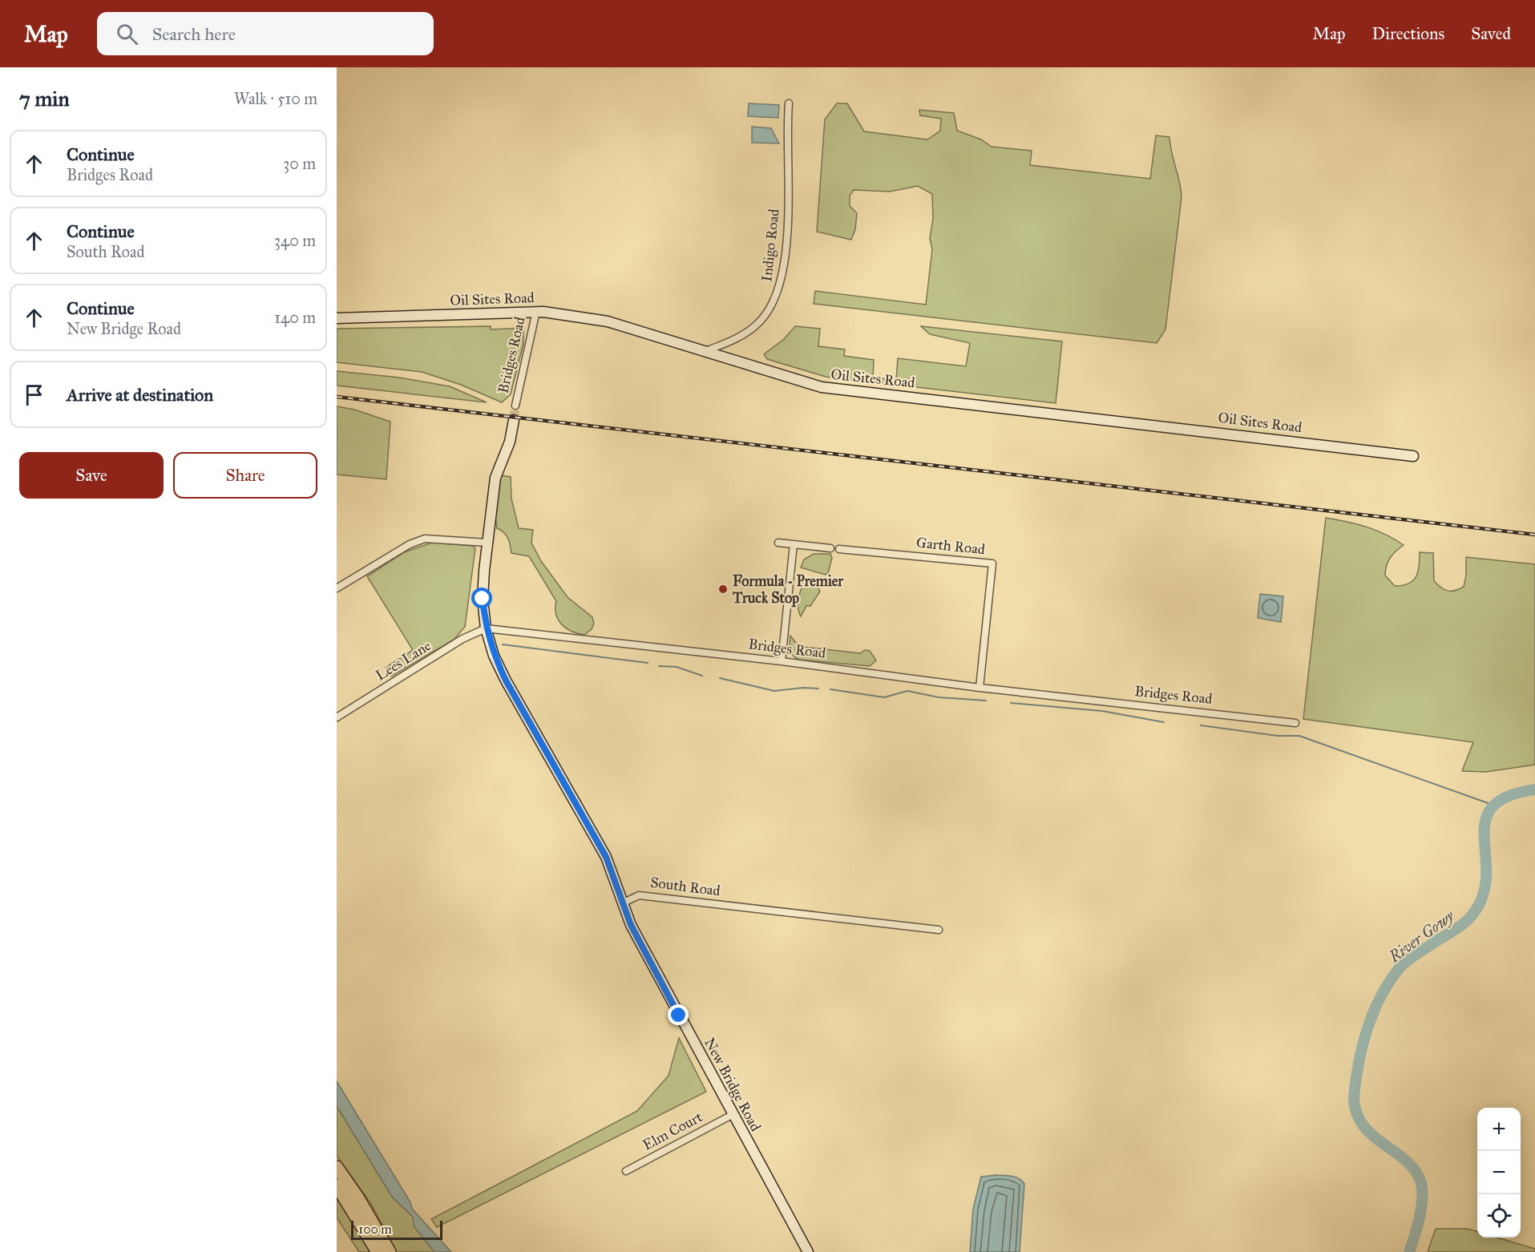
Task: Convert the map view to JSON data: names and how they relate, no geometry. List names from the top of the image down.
{
  "streets": {
    "street": [
      "Indigo Road",
      "Oil Sites Road",
      "Bridges Road",
      "Garth Road",
      "Lees Lane",
      "South Road",
      "New Bridge Road",
      "Elm Court"
    ]
  },
  "crossings": [
    ["Indigo Road", "Oil Sites Road"],
    ["Oil Sites Road", "Bridges Road"],
    ["Bridges Road", "Garth Road"],
    ["Bridges Road", "Lees Lane"],
    ["South Road", "New Bridge Road"],
    ["New Bridge Road", "Elm Court"]
  ],
  "water": ["River Gowy"],
  "places": ["Formula - Premier Truck Stop"],
  "scale_bar": "100 m",
  "page": {
    "header": "Map",
    "search": "Search here",
    "nav": ["Map", "Directions", "Saved"],
    "heading": ["7 min", "Walk · 510 m"],
    "list": [
      ["Continue", "Bridges Road", "30 m"],
      ["Continue", "South Road", "340 m"],
      ["Continue", "New Bridge Road", "140 m"],
      "Arrive at destination"
    ],
    "buttons": ["Save", "Share"],
    "map_buttons": ["+", "−"],
    "scale": "100 m"
  }
}
